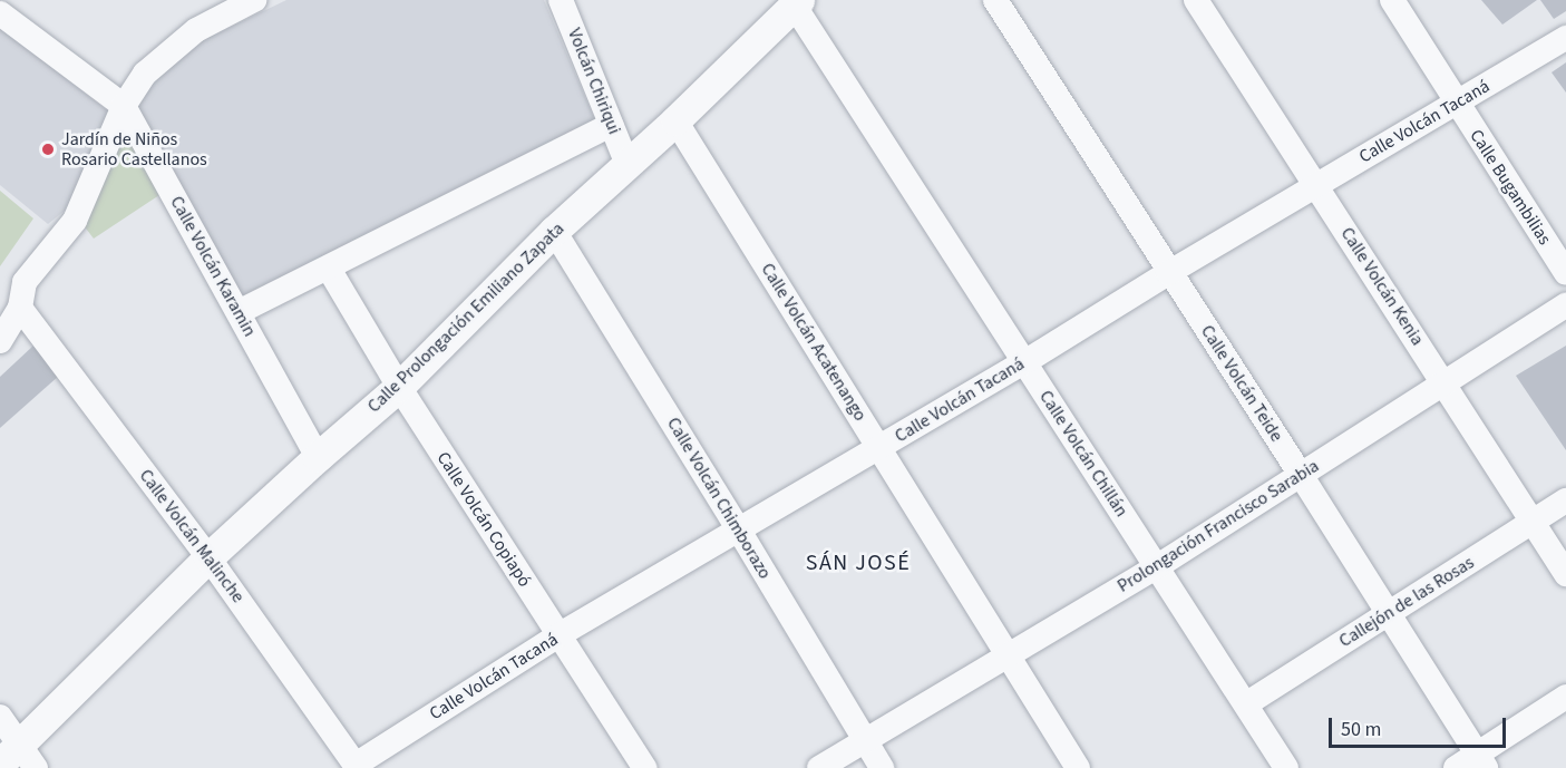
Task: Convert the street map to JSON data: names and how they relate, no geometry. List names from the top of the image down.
{
  "streets": {
    "street": [
      "Volcán Chiriqui",
      "Calle Volcán Tacaná",
      "Calle Bugambilias",
      "Calle Volcán Karamin",
      "Calle Volcán Kenia",
      "Calle Prolongación Emiliano Zapata",
      "Calle Volcán Acatenango",
      "Calle Volcán Teide",
      "Calle Volcán Chillán",
      "Calle Volcán Chimborazo",
      "Calle Volcán Copiapó",
      "Prolongación Francisco Sarabia",
      "Calle Volcán Malinche",
      "Callejón de las Rosas"
    ]
  },
  "crossings": [
    ["Volcán Chiriqui", "Calle Prolongación Emiliano Zapata"],
    ["Calle Volcán Tacaná", "Calle Bugambilias"],
    ["Calle Volcán Tacaná", "Calle Volcán Kenia"],
    ["Calle Volcán Tacaná", "Calle Volcán Acatenango"],
    ["Calle Volcán Tacaná", "Calle Volcán Teide"],
    ["Calle Volcán Tacaná", "Calle Volcán Chillán"],
    ["Calle Volcán Tacaná", "Calle Volcán Chimborazo"],
    ["Calle Volcán Tacaná", "Calle Volcán Copiapó"],
    ["Calle Volcán Tacaná", "Calle Volcán Malinche"],
    ["Calle Volcán Karamin", "Calle Prolongación Emiliano Zapata"],
    ["Calle Volcán Kenia", "Prolongación Francisco Sarabia"],
    ["Calle Volcán Kenia", "Callejón de las Rosas"],
    ["Calle Prolongación Emiliano Zapata", "Calle Volcán Acatenango"],
    ["Calle Prolongación Emiliano Zapata", "Calle Volcán Chillán"],
    ["Calle Prolongación Emiliano Zapata", "Calle Volcán Chimborazo"],
    ["Calle Prolongación Emiliano Zapata", "Calle Volcán Copiapó"],
    ["Calle Prolongación Emiliano Zapata", "Calle Volcán Malinche"],
    ["Calle Volcán Acatenango", "Prolongación Francisco Sarabia"],
    ["Calle Volcán Teide", "Prolongación Francisco Sarabia"],
    ["Calle Volcán Teide", "Callejón de las Rosas"],
    ["Calle Volcán Chillán", "Prolongación Francisco Sarabia"],
    ["Calle Volcán Chillán", "Callejón de las Rosas"],
    ["Calle Volcán Chimborazo", "Prolongación Francisco Sarabia"]
  ],
  "districts": ["SÁN JOSÉ"],
  "places": ["Jardín de Niños Rosario Castellanos"],
  "scale_bar": "50 m"
}
